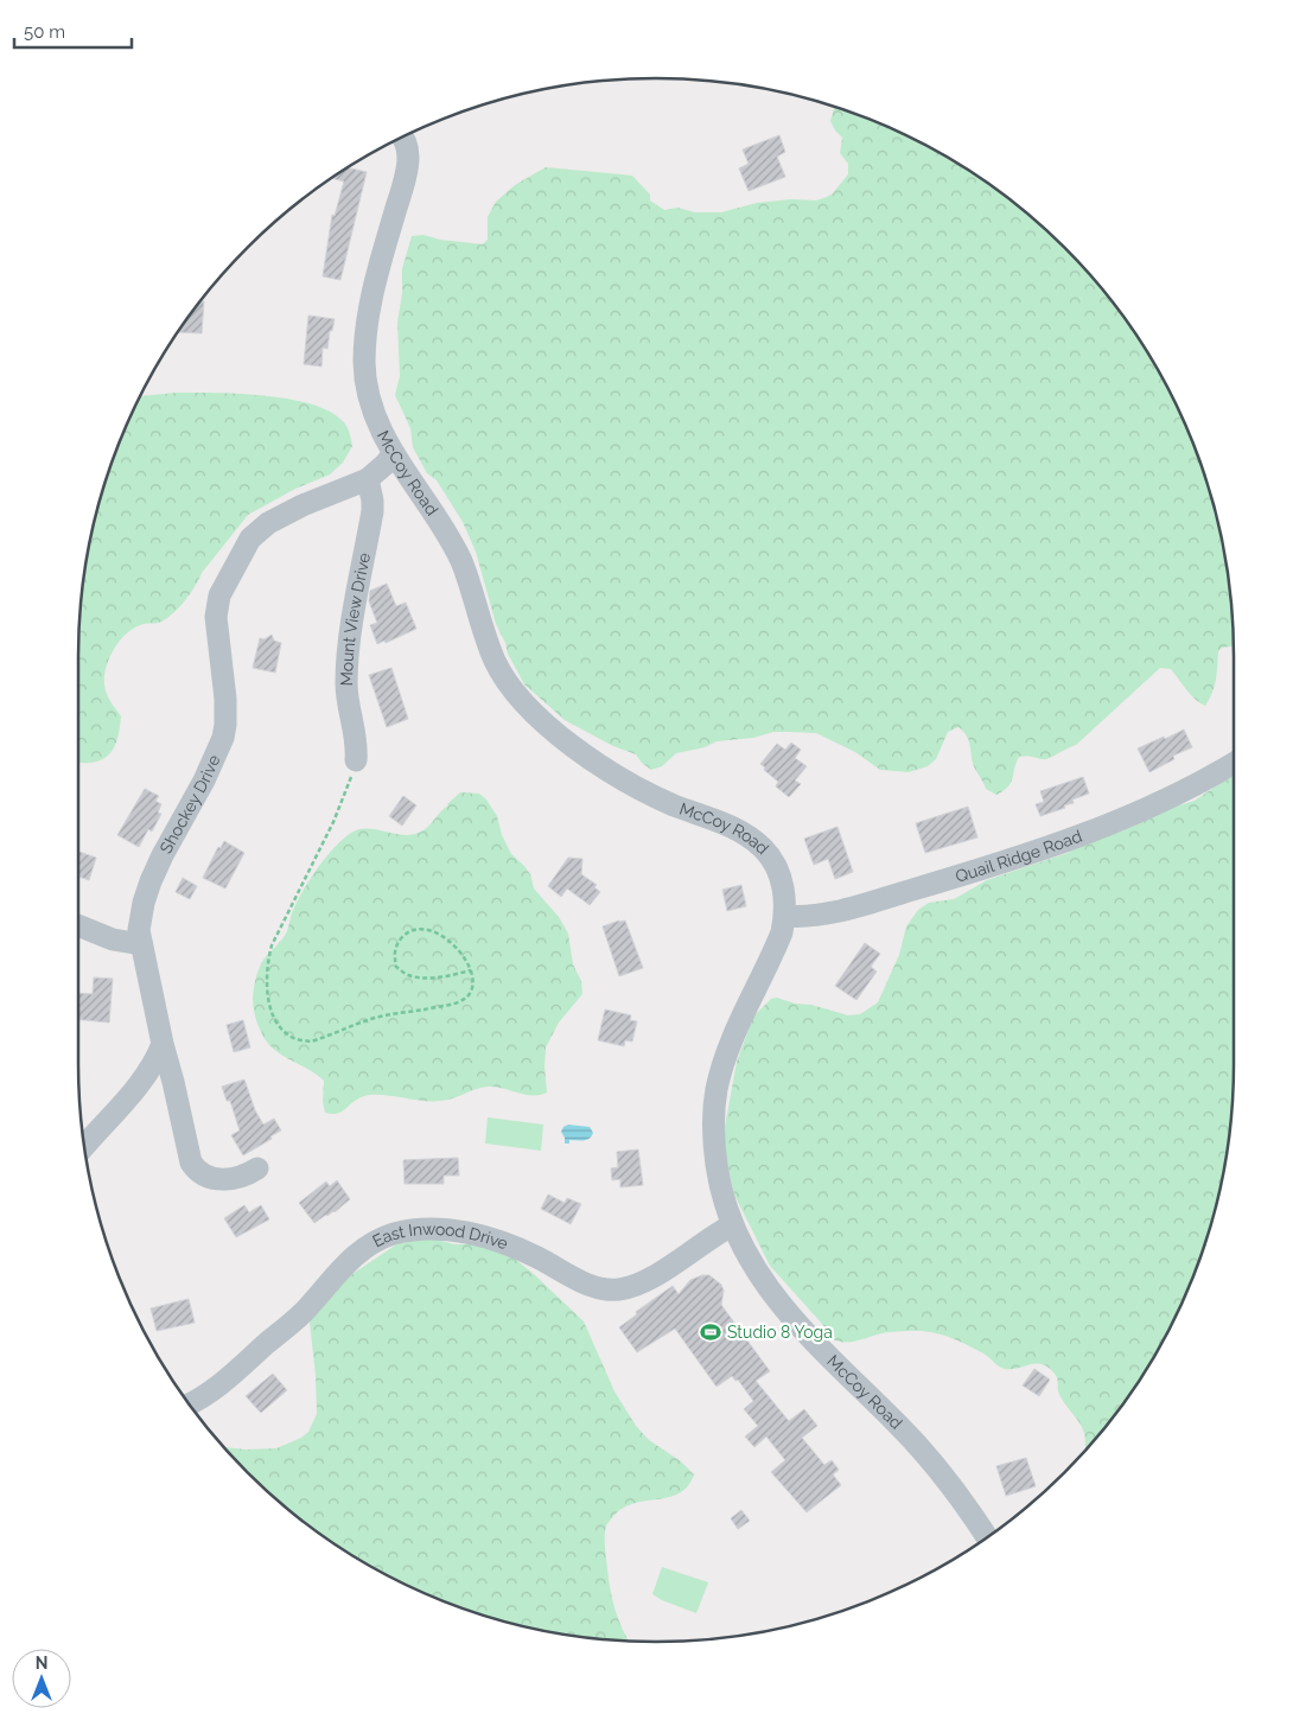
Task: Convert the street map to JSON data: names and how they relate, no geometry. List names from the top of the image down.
{
  "streets": {
    "street": [
      "McCoy Road",
      "Mount View Drive",
      "Shockey Drive",
      "Quail Ridge Road",
      "East Inwood Drive"
    ]
  },
  "crossings": [
    ["McCoy Road", "Shockey Drive"],
    ["McCoy Road", "Quail Ridge Road"],
    ["McCoy Road", "East Inwood Drive"],
    ["Mount View Drive", "Shockey Drive"]
  ],
  "places": {
    "sports": ["Studio 8 Yoga"]
  },
  "scale_bar": "50 m",
  "north": "top"
}
